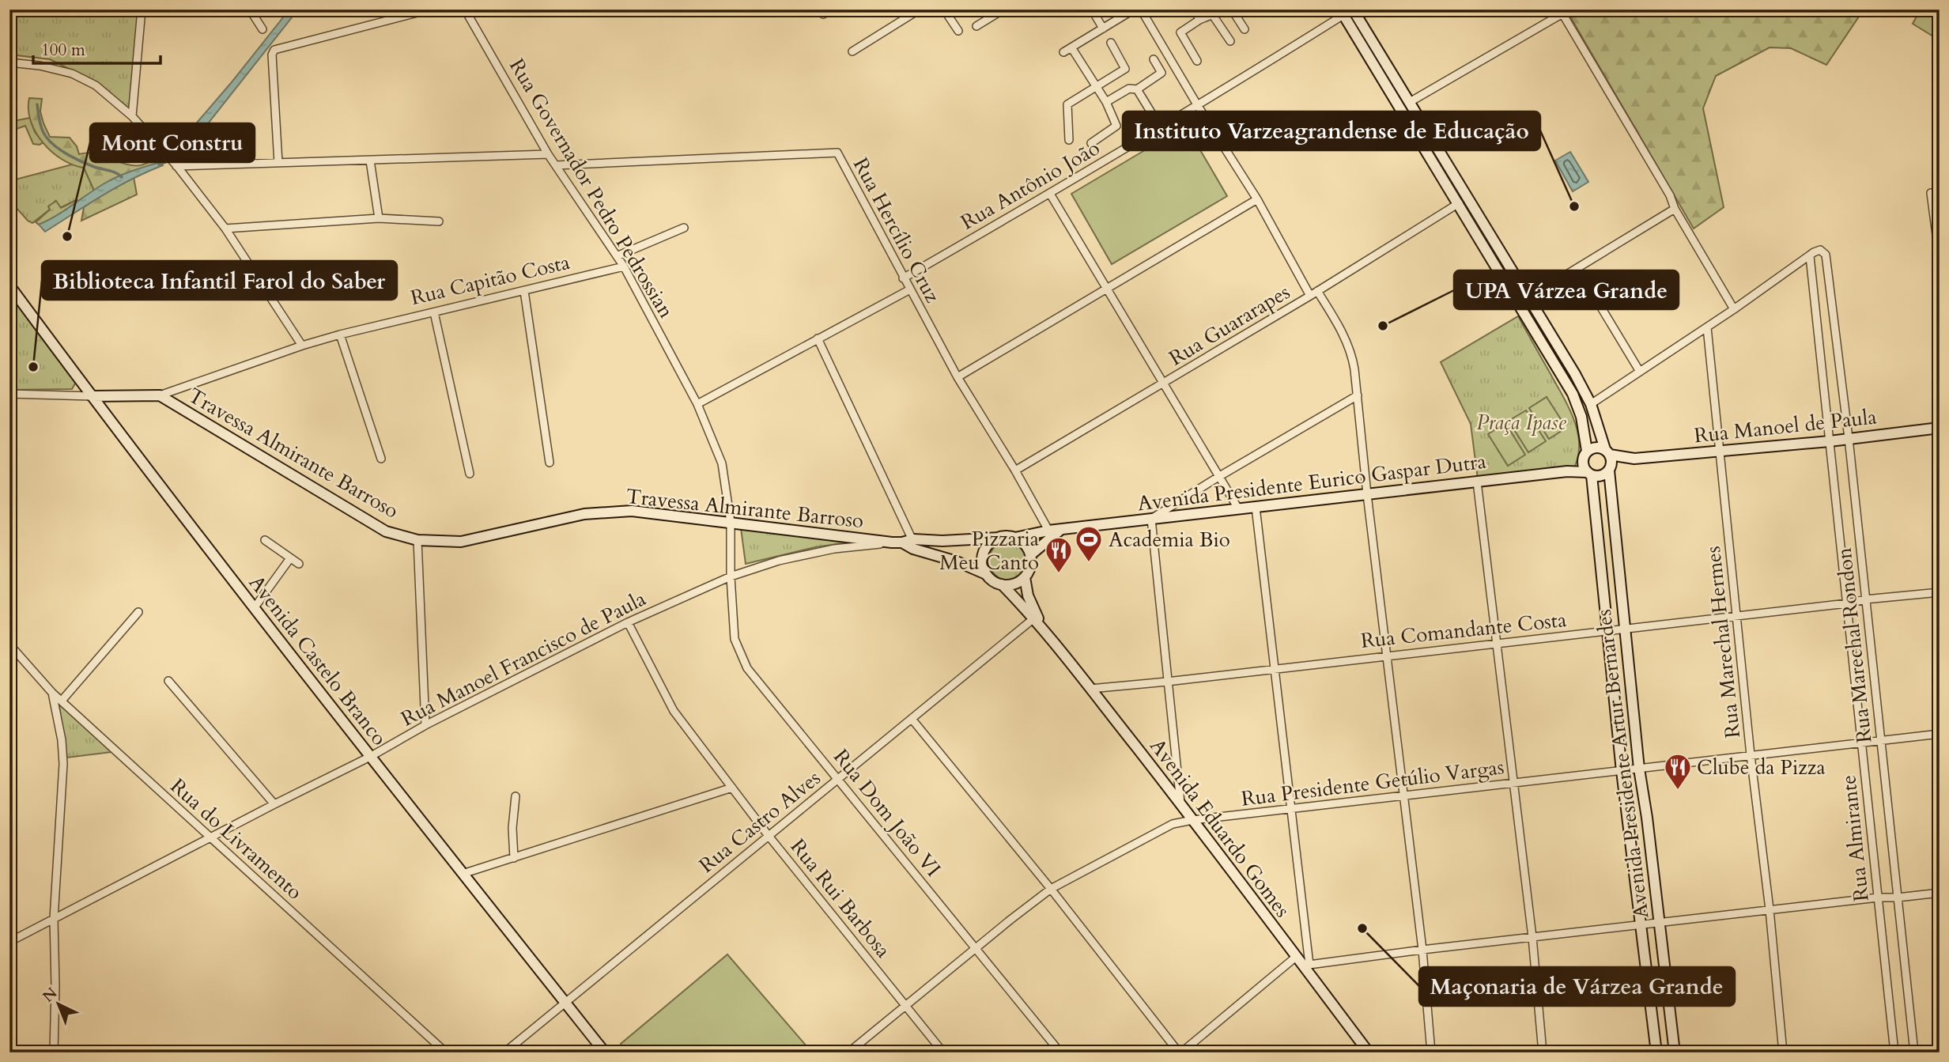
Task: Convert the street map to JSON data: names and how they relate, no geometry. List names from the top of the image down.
{
  "streets": {
    "street": [
      "Rua Antônio João",
      "Rua Governador Pedro Pedrossian",
      "Rua Hercílio Cruz",
      "Rua Capitão Costa",
      "Rua Guararapes",
      "Rua Manoel de Paula",
      "Travessa Almirante Barroso",
      "Avenida Presidente Eurico Gaspar Dutra",
      "Rua Comandante Costa",
      "Rua Marechal Hermes",
      "Rua Marechal Rondon",
      "Rua Manoel Francisco de Paula",
      "Avenida Castelo Branco",
      "Avenida Presidente Artur Bernardes",
      "Rua Presidente Getúlio Vargas",
      "Rua Dom João VI",
      "Rua Castro Alves",
      "Avenida Eduardo Gomes",
      "Rua Almirante",
      "Rua do Livramento",
      "Rua Rui Barbosa"
    ]
  },
  "crossings": [
    ["Rua Antônio João", "Rua Hercílio Cruz"],
    ["Rua Governador Pedro Pedrossian", "Rua Hercílio Cruz"],
    ["Rua Governador Pedro Pedrossian", "Rua Capitão Costa"],
    ["Rua Governador Pedro Pedrossian", "Travessa Almirante Barroso"],
    ["Rua Governador Pedro Pedrossian", "Rua Manoel Francisco de Paula"],
    ["Rua Governador Pedro Pedrossian", "Rua Dom João VI"],
    ["Rua Hercílio Cruz", "Rua Guararapes"],
    ["Rua Hercílio Cruz", "Avenida Presidente Eurico Gaspar Dutra"],
    ["Rua Capitão Costa", "Travessa Almirante Barroso"],
    ["Rua Capitão Costa", "Avenida Castelo Branco"],
    ["Rua Manoel de Paula", "Avenida Presidente Eurico Gaspar Dutra"],
    ["Rua Manoel de Paula", "Rua Marechal Hermes"],
    ["Rua Manoel de Paula", "Rua Marechal Rondon"],
    ["Rua Manoel de Paula", "Avenida Presidente Artur Bernardes"],
    ["Rua Manoel de Paula", "Rua Almirante"],
    ["Travessa Almirante Barroso", "Rua Manoel Francisco de Paula"],
    ["Avenida Presidente Eurico Gaspar Dutra", "Avenida Presidente Artur Bernardes"],
    ["Avenida Presidente Eurico Gaspar Dutra", "Avenida Eduardo Gomes"],
    ["Rua Comandante Costa", "Rua Marechal Hermes"],
    ["Rua Comandante Costa", "Rua Marechal Rondon"],
    ["Rua Comandante Costa", "Avenida Presidente Artur Bernardes"],
    ["Rua Comandante Costa", "Avenida Eduardo Gomes"],
    ["Rua Comandante Costa", "Rua Almirante"],
    ["Rua Marechal Hermes", "Rua Presidente Getúlio Vargas"],
    ["Rua Marechal Rondon", "Rua Presidente Getúlio Vargas"],
    ["Rua Marechal Rondon", "Rua Almirante"],
    ["Rua Manoel Francisco de Paula", "Avenida Castelo Branco"],
    ["Rua Manoel Francisco de Paula", "Rua Dom João VI"],
    ["Rua Manoel Francisco de Paula", "Rua do Livramento"],
    ["Rua Manoel Francisco de Paula", "Rua Rui Barbosa"],
    ["Avenida Castelo Branco", "Rua Castro Alves"],
    ["Avenida Presidente Artur Bernardes", "Rua Presidente Getúlio Vargas"],
    ["Rua Presidente Getúlio Vargas", "Rua Dom João VI"],
    ["Rua Presidente Getúlio Vargas", "Avenida Eduardo Gomes"],
    ["Rua Presidente Getúlio Vargas", "Rua Almirante"],
    ["Rua Presidente Getúlio Vargas", "Rua Rui Barbosa"],
    ["Rua Dom João VI", "Rua Castro Alves"],
    ["Rua Castro Alves", "Avenida Eduardo Gomes"],
    ["Rua Castro Alves", "Rua Rui Barbosa"]
  ],
  "parks": ["Praça Ipase"],
  "places": {
    "other": [
      "Instituto Varzeagrandense de Educação",
      "Mont Constru",
      "UPA Várzea Grande",
      "Biblioteca Infantil Farol do Saber",
      "Maçonaria de Várzea Grande"
    ],
    "sports": ["Academia Bio"],
    "restaurant": ["Pizzaria Meu Canto", "Clube da Pizza"]
  },
  "scale_bar": "100 m",
  "north": "top left"
}
